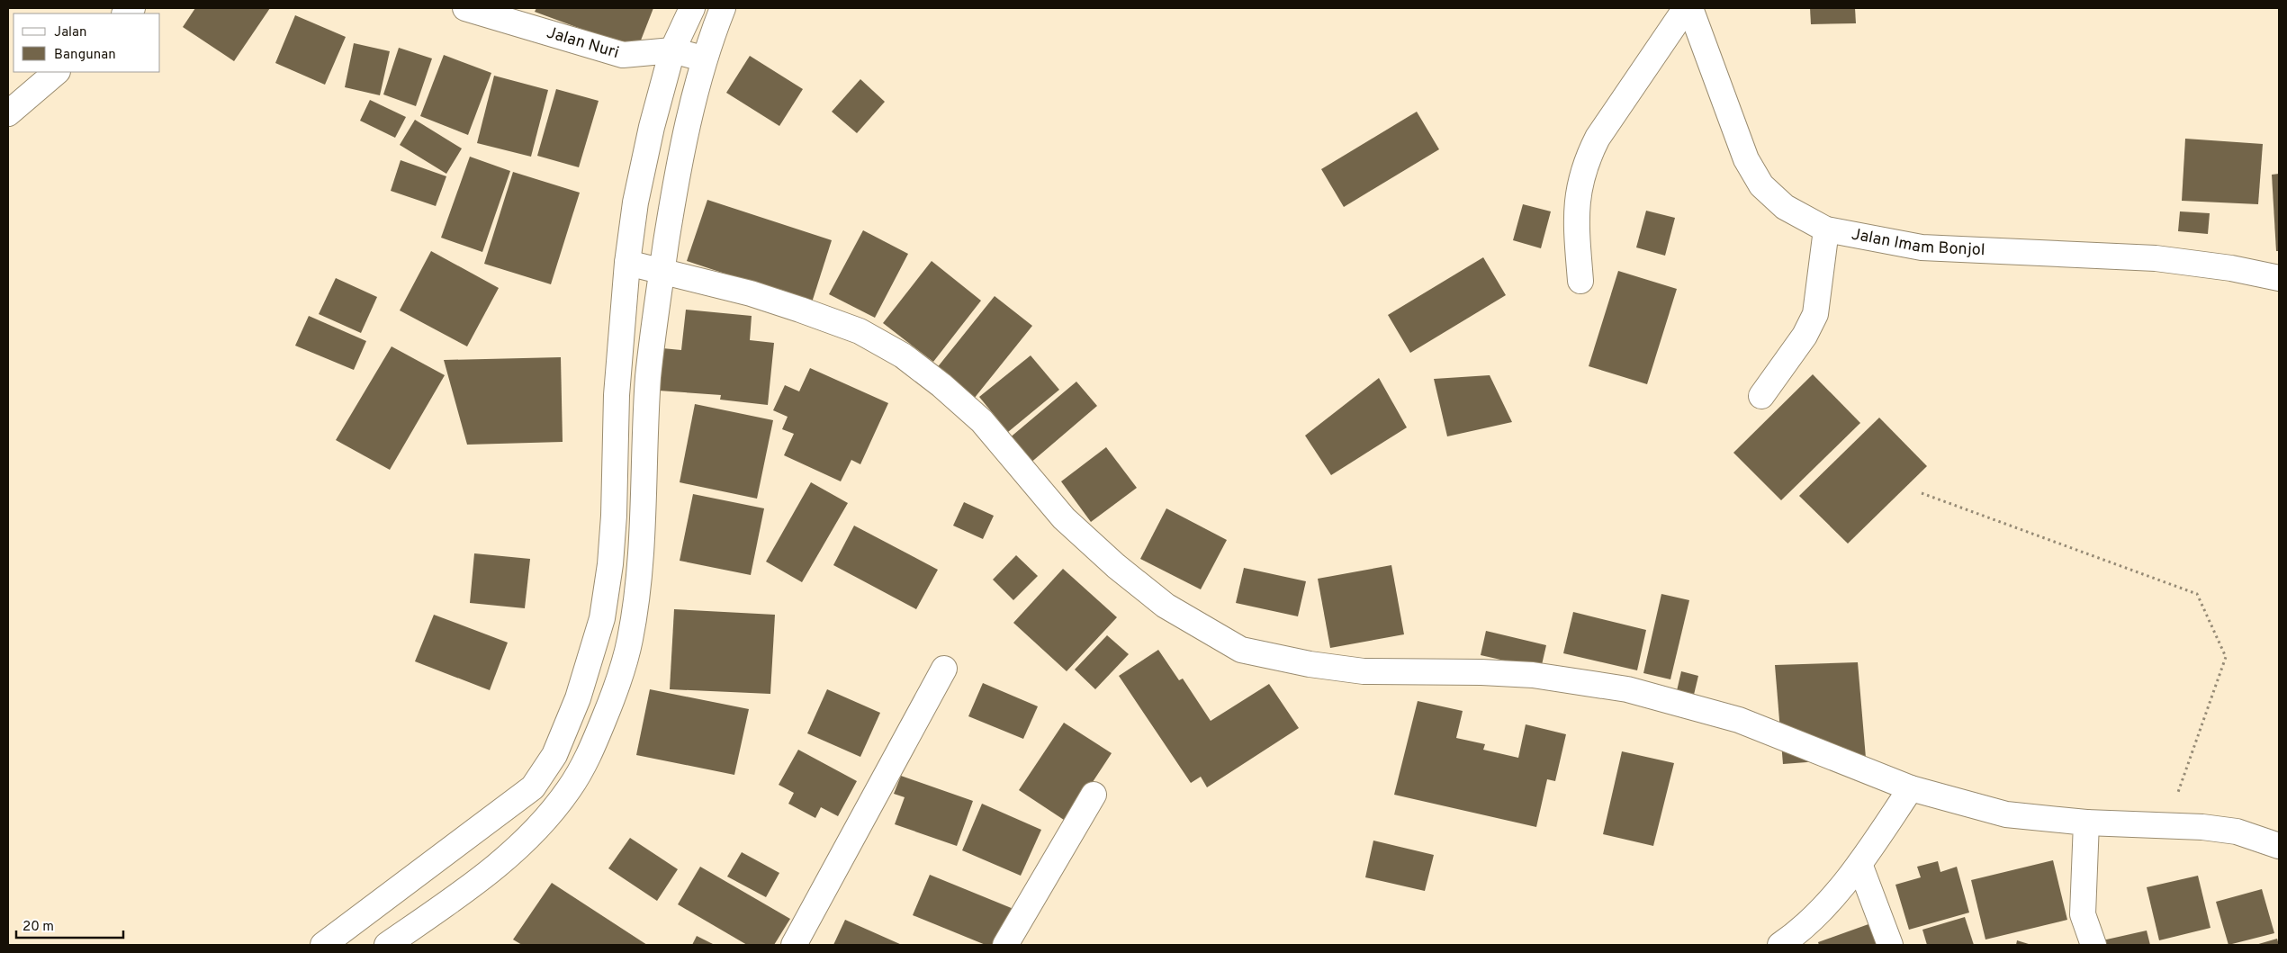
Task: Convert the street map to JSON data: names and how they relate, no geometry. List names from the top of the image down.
{
  "streets": {
    "street": ["Jalan Nuri", "Jalan Imam Bonjol"]
  },
  "legend": ["Jalan", "Bangunan"],
  "scale_bar": "20 m"
}
